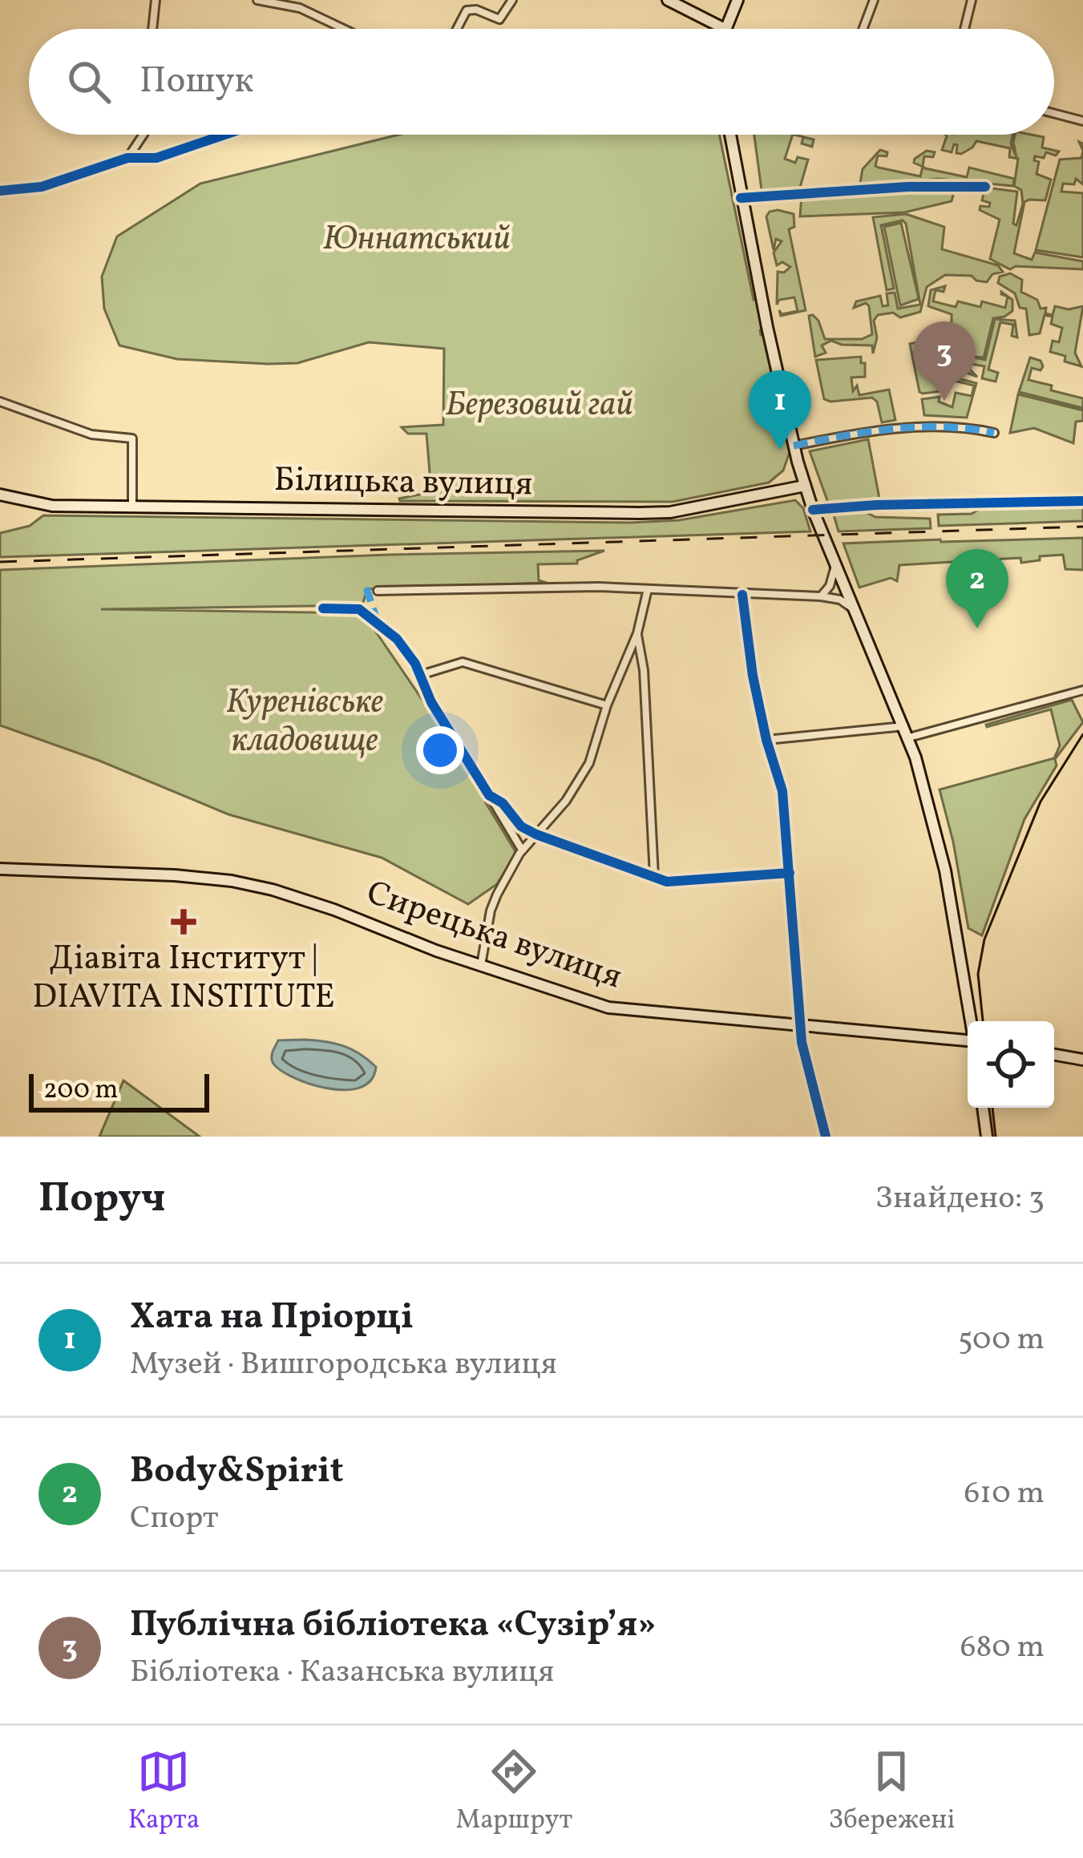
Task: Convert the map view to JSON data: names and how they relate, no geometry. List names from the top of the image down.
{
  "streets": {
    "main road": ["Білицька вулиця", "Сирецька вулиця"]
  },
  "parks": ["Юннатський", "Березовий гай", "Куренівське кладовище"],
  "places": {
    "health": ["Діавіта Інститут | DIAVITA INSTITUTE"]
  },
  "scale_bar": "200 m",
  "page": {
    "search": "Пошук",
    "pins": ["3", "1", "2"],
    "scale": "200 m",
    "heading": ["Поруч", "Знайдено: 3"],
    "list": [
      {
        "mark": "1",
        "name": "Хата на Пріорці",
        "note": "Музей · Вишгородська вулиця",
        "value": "500 m"
      },
      {
        "mark": "2",
        "name": "Body&Spirit",
        "note": "Спорт",
        "value": "610 m"
      },
      {
        "mark": "3",
        "name": "Публічна бібліотека «Сузір’я»",
        "note": "Бібліотека · Казанська вулиця",
        "value": "680 m"
      }
    ],
    "nav": ["Карта", "Маршрут", "Збережені"]
  }
}
